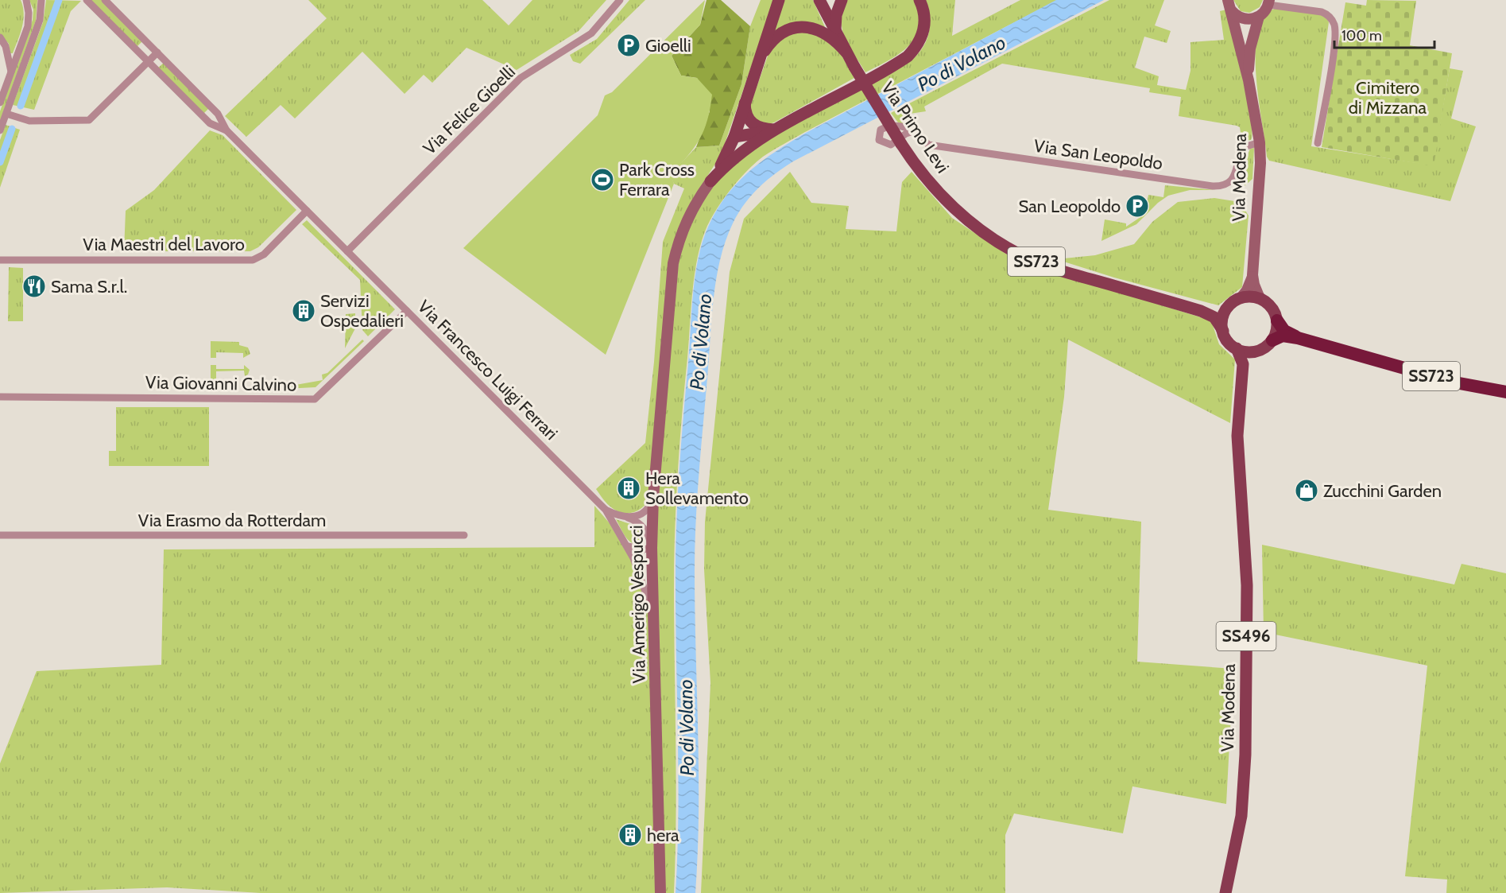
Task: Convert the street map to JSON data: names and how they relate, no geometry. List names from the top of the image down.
{
  "streets": {
    "highway": ["SS723"],
    "main road": [
      "Via Primo Levi",
      "Via Modena",
      "Via Amerigo Vespucci",
      "SS496"
    ],
    "street": [
      "Via Felice Gioelli",
      "Via San Leopoldo",
      "Via Maestri del Lavoro",
      "Via Francesco Luigi Ferrari",
      "Via Giovanni Calvino",
      "Via Erasmo da Rotterdam"
    ]
  },
  "crossings": [
    ["Via Felice Gioelli", "Via Francesco Luigi Ferrari"],
    ["Via Primo Levi", "SS723"],
    ["Via San Leopoldo", "Via Modena"],
    ["Via Modena", "SS723"],
    ["Via Maestri del Lavoro", "Via Francesco Luigi Ferrari"],
    ["Via Francesco Luigi Ferrari", "Via Giovanni Calvino"],
    ["Via Francesco Luigi Ferrari", "Via Amerigo Vespucci"]
  ],
  "water": ["Po di Volano"],
  "parks": ["Cimitero di Mizzana"],
  "places": {
    "parking": ["Gioelli", "San Leopoldo"],
    "sports": ["Park Cross Ferrara"],
    "restaurant": ["Sama S.r.l."],
    "building": ["Servizi Ospedalieri", "Hera Sollevamento", "hera"],
    "shop": ["Zucchini Garden"]
  },
  "scale_bar": "100 m"
}
